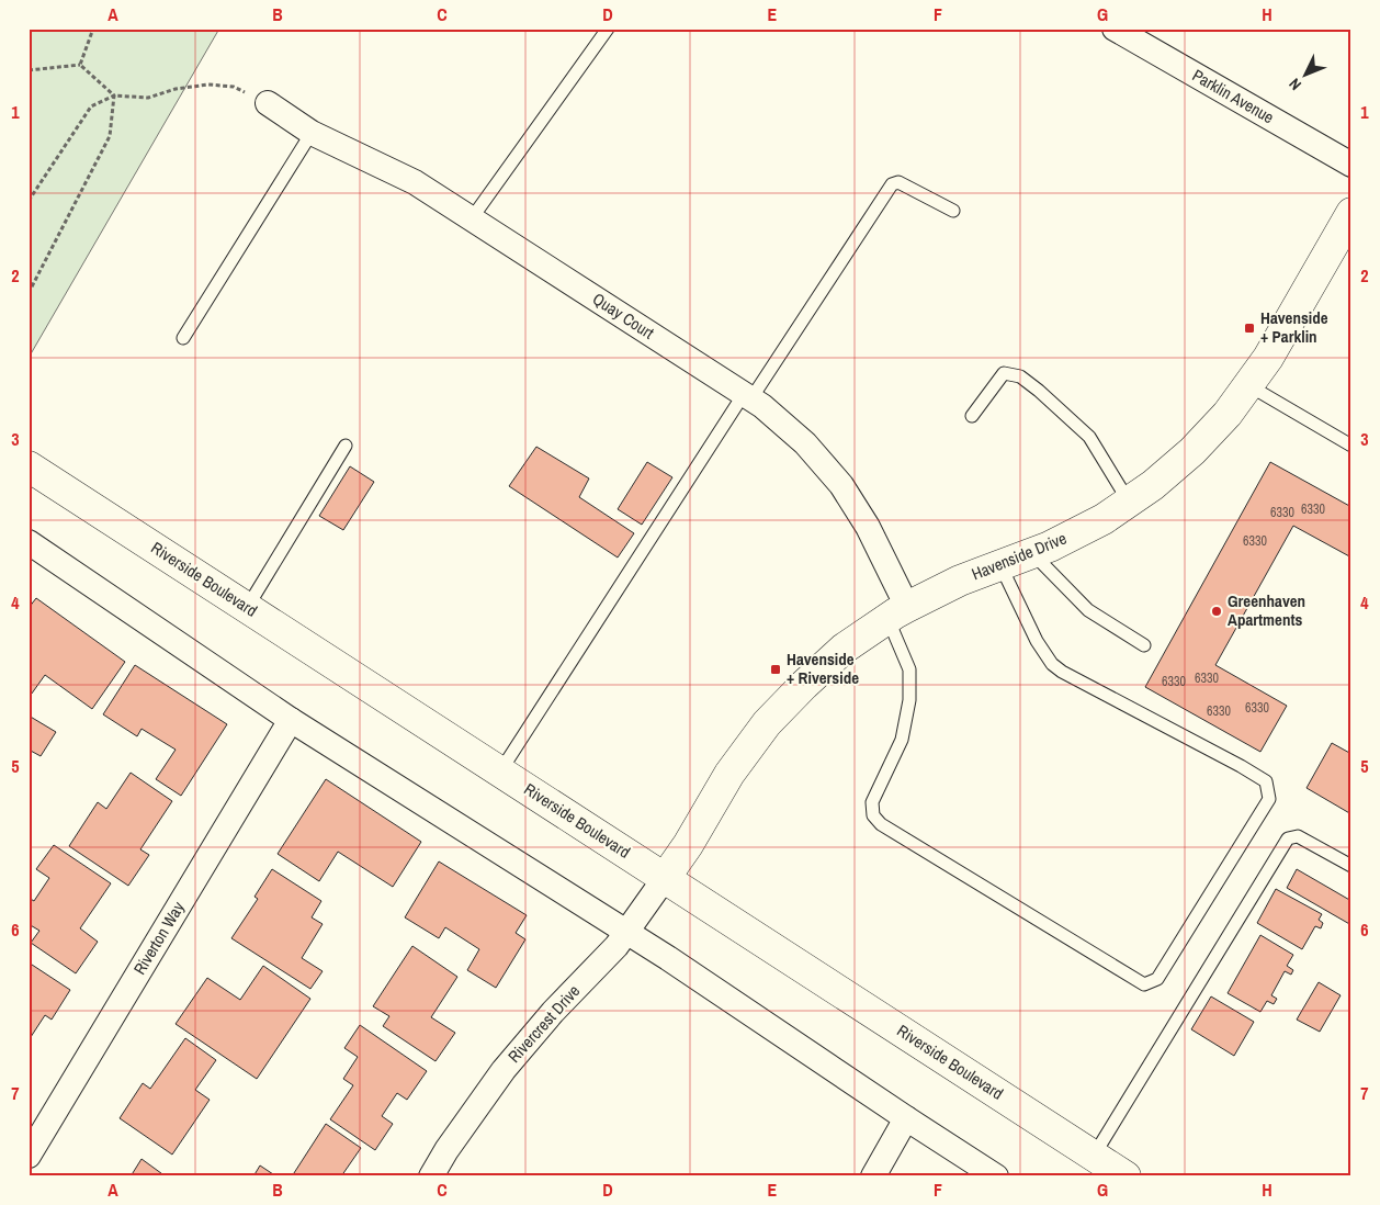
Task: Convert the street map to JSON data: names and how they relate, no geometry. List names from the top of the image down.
{
  "streets": {
    "main road": ["Havenside Drive", "Riverside Boulevard"],
    "street": [
      "Parklin Avenue",
      "Quay Court",
      "Riverton Way",
      "Rivercrest Drive"
    ]
  },
  "crossings": [
    ["Quay Court", "Havenside Drive"],
    ["Havenside Drive", "Riverside Boulevard"],
    ["Havenside Drive", "Rivercrest Drive"],
    ["Riverside Boulevard", "Rivercrest Drive"]
  ],
  "places": {
    "transit": ["Havenside + Parklin", "Havenside + Riverside"],
    "other": ["Greenhaven Apartments"]
  },
  "house_numbers": [
    "6330",
    "6330",
    "6330",
    "6330",
    "6330",
    "6330",
    "6330"
  ],
  "north": "bottom left",
  "grid": {
    "columns": [
      "A",
      "B",
      "C",
      "D",
      "E",
      "F",
      "G",
      "H"
    ],
    "rows": [
      "1",
      "2",
      "3",
      "4",
      "5",
      "6",
      "7"
    ]
  }
}
